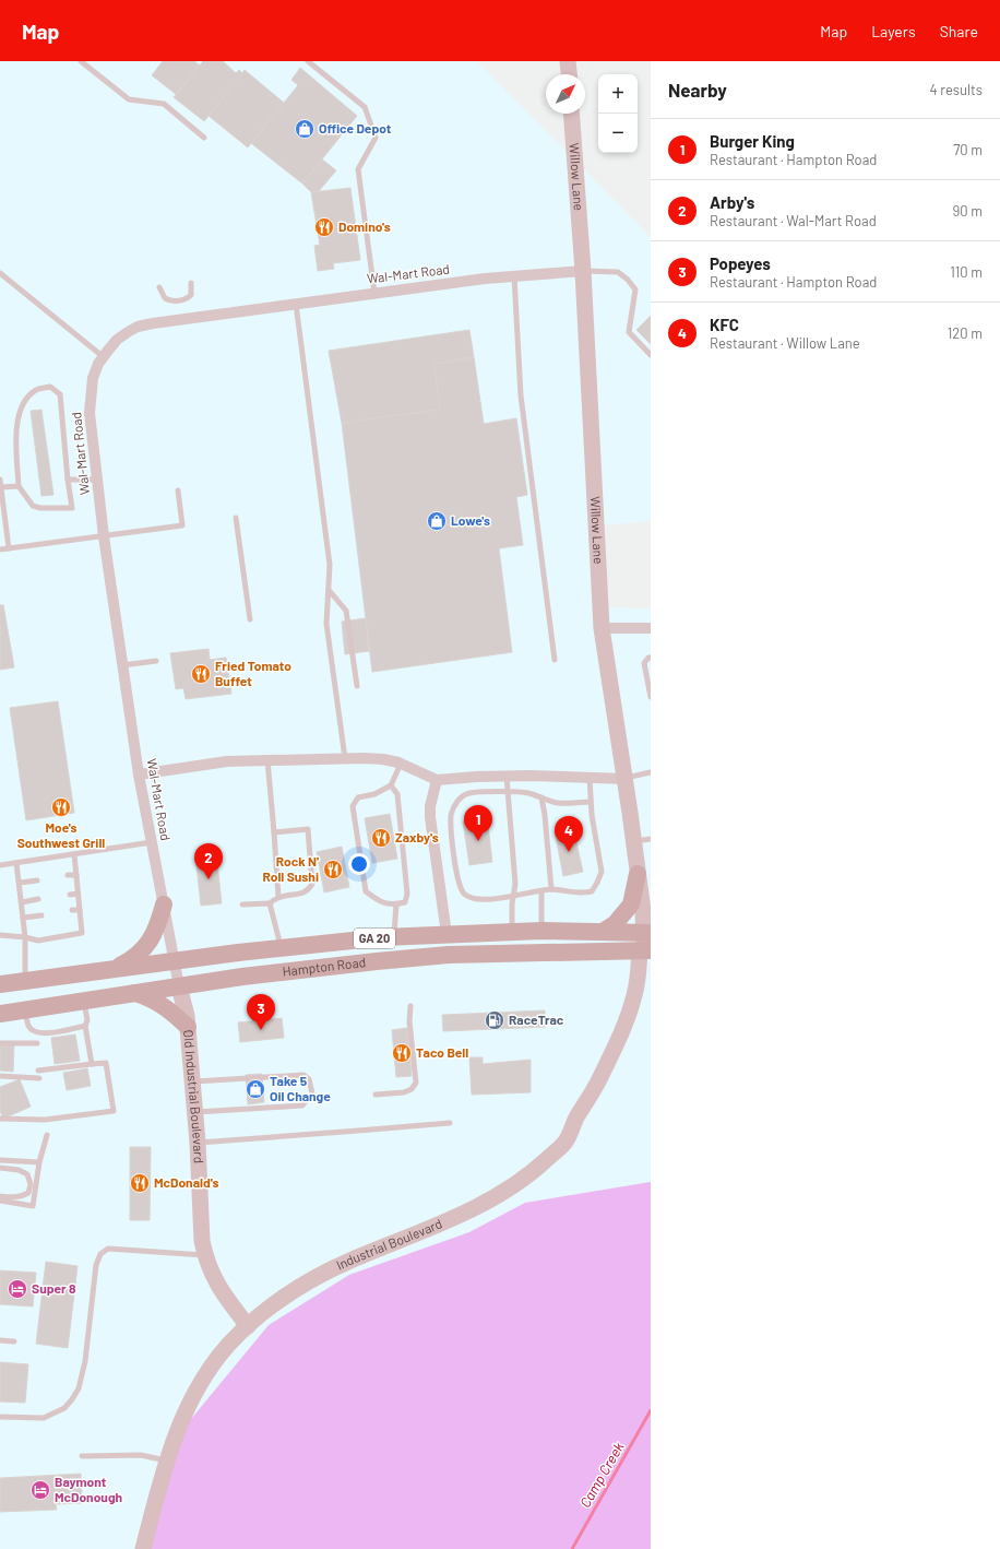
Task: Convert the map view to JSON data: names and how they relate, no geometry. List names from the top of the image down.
{
  "streets": {
    "main road": ["GA 20", "Hampton Road"],
    "street": [
      "Willow Lane",
      "Wal-Mart Road",
      "Old Industrial Boulevard",
      "Industrial Boulevard"
    ]
  },
  "crossings": [
    ["Willow Lane", "Wal-Mart Road"],
    ["Willow Lane", "Hampton Road"],
    ["Willow Lane", "Industrial Boulevard"],
    ["Wal-Mart Road", "Hampton Road"],
    ["Wal-Mart Road", "Old Industrial Boulevard"],
    ["Hampton Road", "Old Industrial Boulevard"],
    ["Hampton Road", "Industrial Boulevard"],
    ["Old Industrial Boulevard", "Industrial Boulevard"]
  ],
  "water": ["Camp Creek"],
  "places": {
    "shop": ["Office Depot", "Lowe's", "Take 5 Oil Change"],
    "restaurant": [
      "Domino's",
      "Fried Tomato Buffet",
      "Moe's Southwest Grill",
      "Zaxby's",
      "Rock N' Roll Sushi",
      "Taco Bell",
      "McDonald's"
    ],
    "fuel station": ["RaceTrac"],
    "hotel": ["Super 8", "Baymont McDonough"]
  },
  "north": "top right",
  "page": {
    "header": "Map",
    "nav": ["Map", "Layers", "Share"],
    "heading": ["Nearby", "4 results"],
    "map_buttons": ["+", "−"],
    "list": [
      {
        "mark": "1",
        "name": "Burger King",
        "note": "Restaurant · Hampton Road",
        "value": "70 m"
      },
      {
        "mark": "2",
        "name": "Arby's",
        "note": "Restaurant · Wal-Mart Road",
        "value": "90 m"
      },
      {
        "mark": "3",
        "name": "Popeyes",
        "note": "Restaurant · Hampton Road",
        "value": "110 m"
      },
      {
        "mark": "4",
        "name": "KFC",
        "note": "Restaurant · Willow Lane",
        "value": "120 m"
      }
    ],
    "pins": [
      "1",
      "4",
      "2",
      "3"
    ]
  }
}
